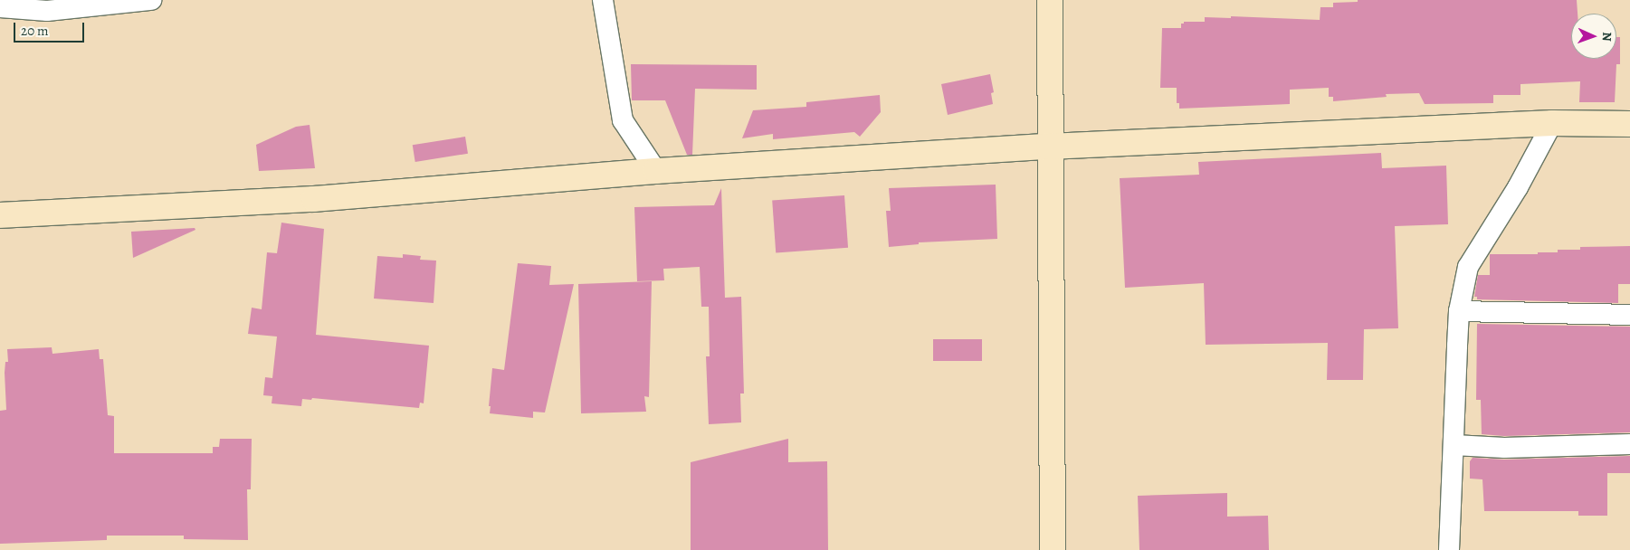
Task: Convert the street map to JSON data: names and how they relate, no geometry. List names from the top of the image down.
{
  "scale_bar": "20 m",
  "north": "right"
}
